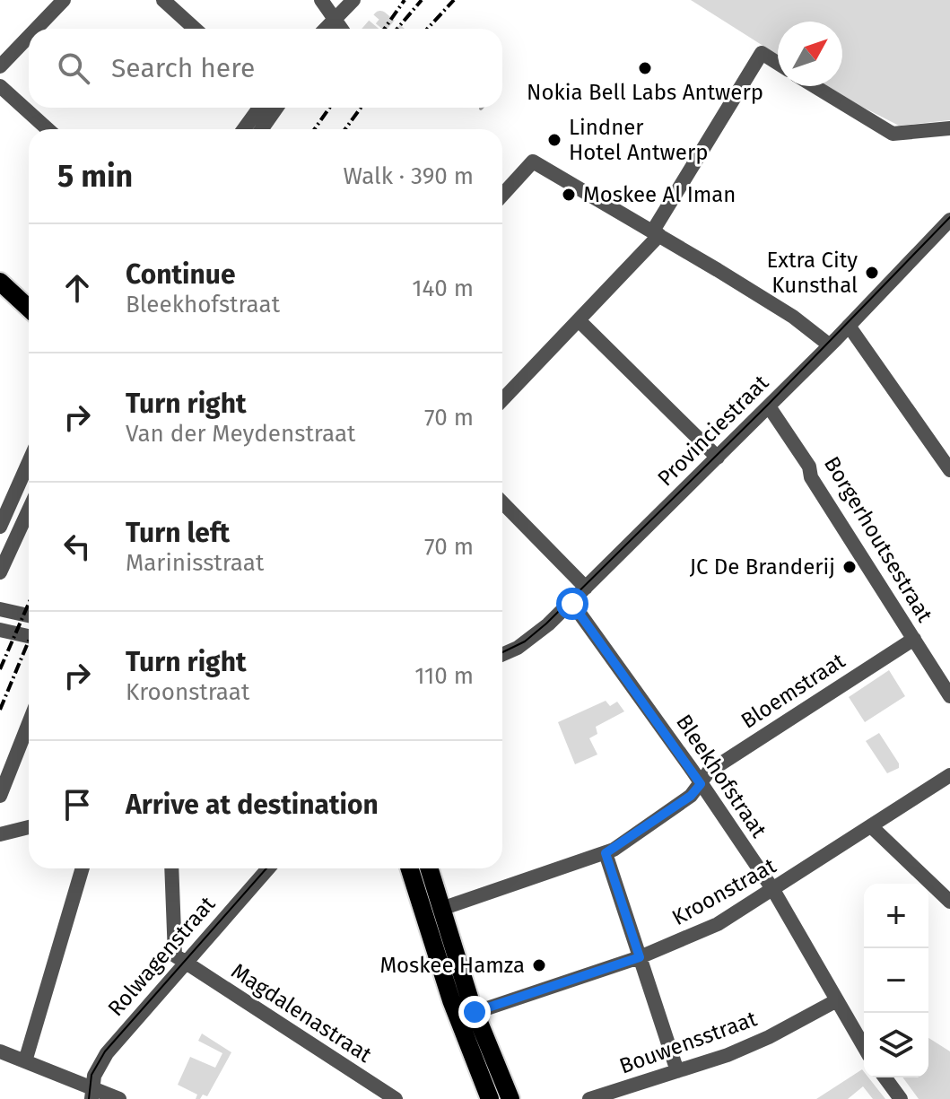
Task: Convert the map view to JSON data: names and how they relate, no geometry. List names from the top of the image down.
{
  "streets": {
    "street": [
      "Provinciestraat",
      "Borgerhoutsestraat",
      "Bloemstraat",
      "Bleekhofstraat",
      "Kroonstraat",
      "Rolwagenstraat",
      "Magdalenastraat",
      "Bouwensstraat"
    ]
  },
  "crossings": [
    ["Provinciestraat", "Borgerhoutsestraat"],
    ["Provinciestraat", "Bleekhofstraat"],
    ["Borgerhoutsestraat", "Bloemstraat"],
    ["Bloemstraat", "Bleekhofstraat"],
    ["Bleekhofstraat", "Kroonstraat"],
    ["Bleekhofstraat", "Bouwensstraat"],
    ["Rolwagenstraat", "Magdalenastraat"]
  ],
  "places": [
    "Nokia Bell Labs Antwerp",
    "Lindner Hotel Antwerp",
    "Moskee Al Iman",
    "Extra City Kunsthal",
    "JC De Branderij",
    "Moskee Hamza"
  ],
  "north": "top right",
  "page": {
    "search": "Search here",
    "heading": ["5 min", "Walk · 390 m"],
    "list": [
      ["Continue", "Bleekhofstraat", "140 m"],
      ["Turn right", "Van der Meydenstraat", "70 m"],
      ["Turn left", "Marinisstraat", "70 m"],
      ["Turn right", "Kroonstraat", "110 m"],
      "Arrive at destination"
    ],
    "map_buttons": ["+", "−"]
  }
}
